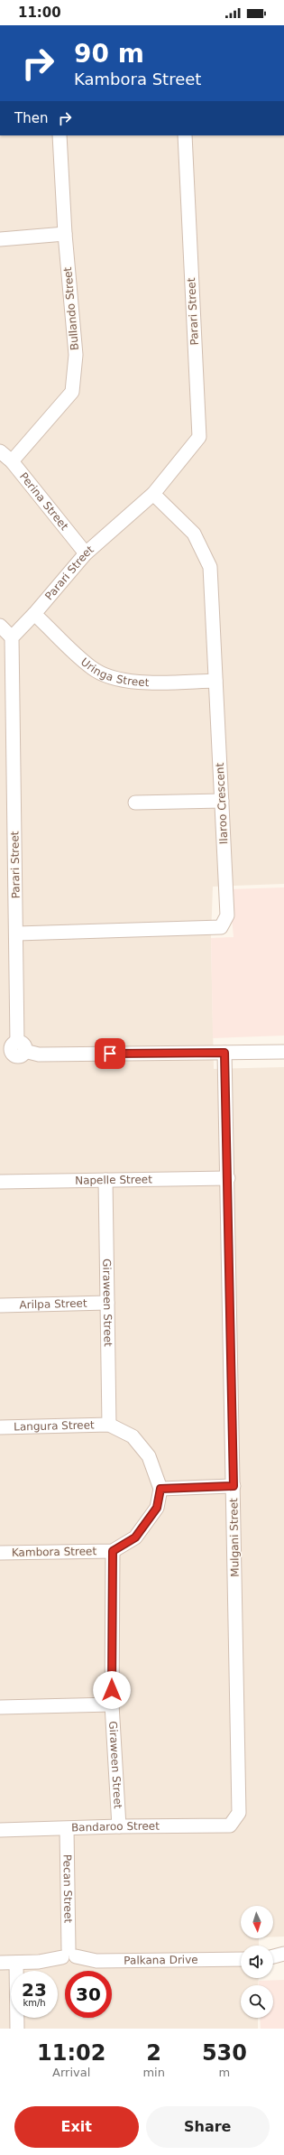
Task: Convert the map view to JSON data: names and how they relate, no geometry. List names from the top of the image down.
{
  "streets": {
    "street": [
      "Bullando Street",
      "Parari Street",
      "Perina Street",
      "Uringa Street",
      "Ilaroo Crescent",
      "Napelle Street",
      "Giraween Street",
      "Arilpa Street",
      "Langura Street",
      "Mulgani Street",
      "Kambora Street",
      "Bandaroo Street",
      "Pecan Street",
      "Palkana Drive"
    ]
  },
  "crossings": [
    ["Bullando Street", "Perina Street"],
    ["Parari Street", "Perina Street"],
    ["Parari Street", "Uringa Street"],
    ["Parari Street", "Ilaroo Crescent"],
    ["Uringa Street", "Ilaroo Crescent"],
    ["Napelle Street", "Giraween Street"],
    ["Napelle Street", "Mulgani Street"],
    ["Giraween Street", "Arilpa Street"],
    ["Giraween Street", "Langura Street"],
    ["Giraween Street", "Kambora Street"],
    ["Giraween Street", "Bandaroo Street"],
    ["Mulgani Street", "Bandaroo Street"],
    ["Bandaroo Street", "Pecan Street"],
    ["Pecan Street", "Palkana Drive"]
  ],
  "north": "bottom",
  "page": {
    "status": "11:00",
    "turn": ["90 m", "Kambora Street"],
    "then": "Then",
    "speed": "23 km/h",
    "limit": "30",
    "eta": [
      "11:02",
      "Arrival",
      "2",
      "min",
      "530",
      "m"
    ],
    "buttons": ["Exit", "Share"]
  }
}
